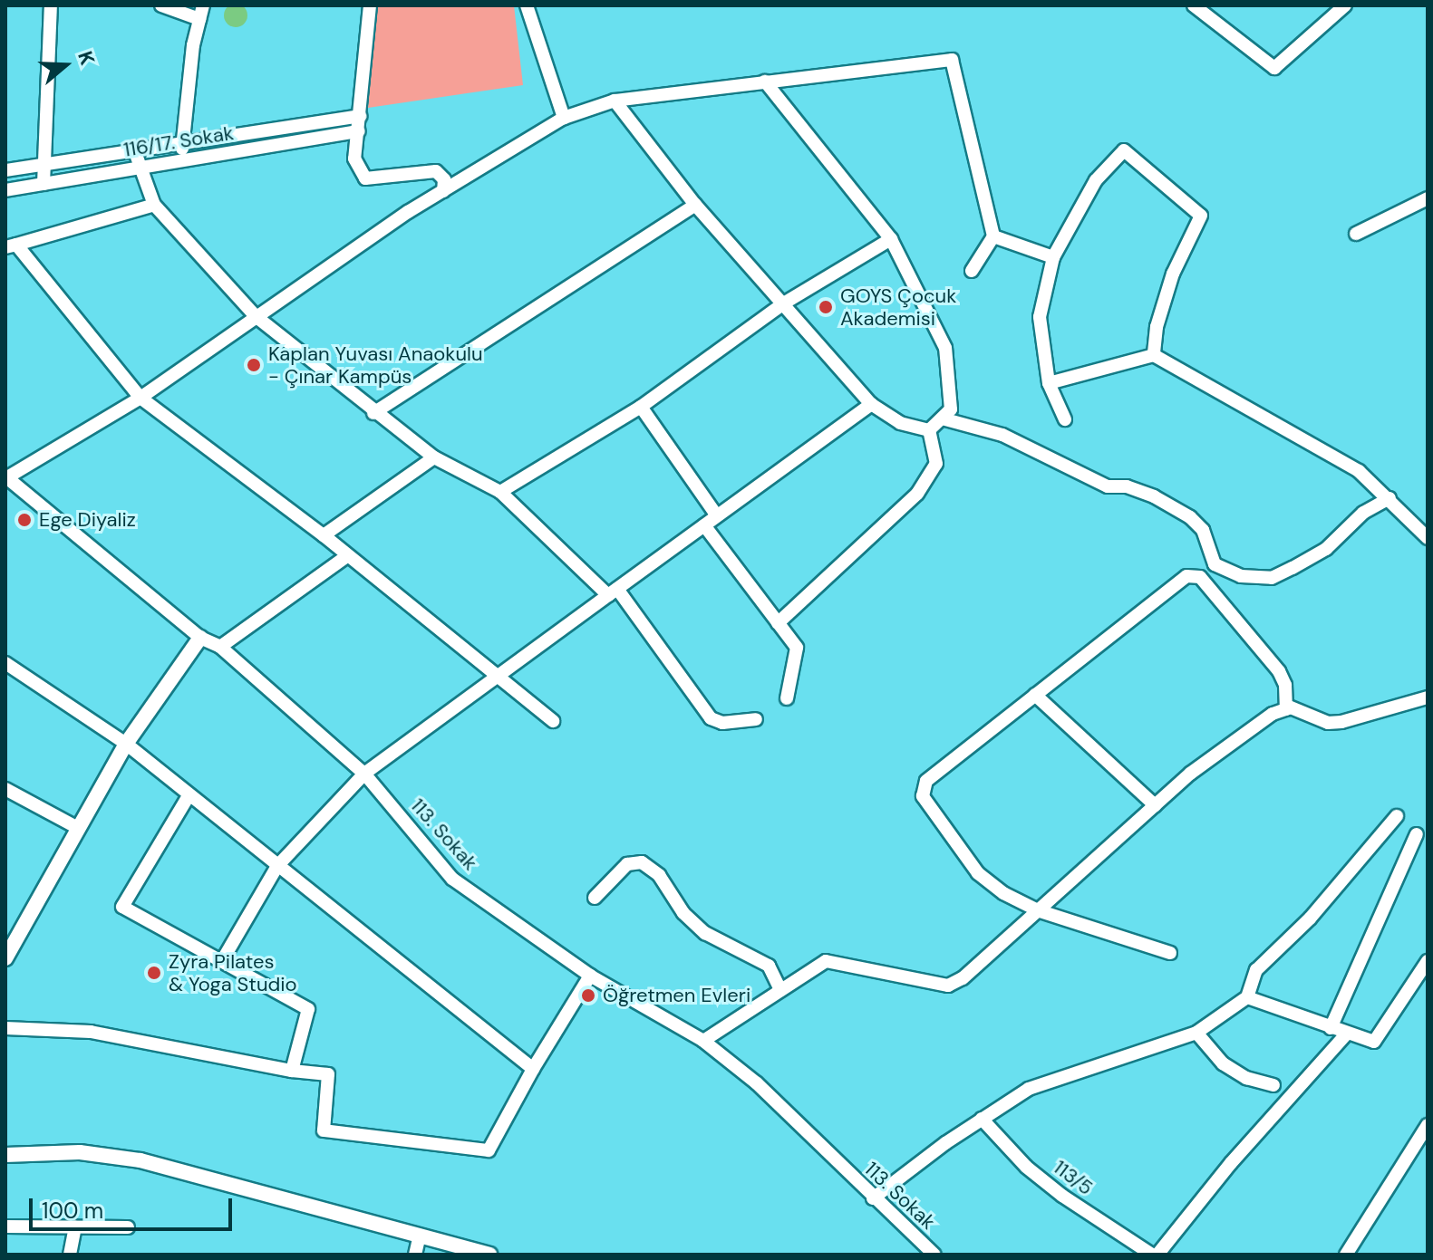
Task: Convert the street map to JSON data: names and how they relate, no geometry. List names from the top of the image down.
{
  "streets": {
    "street": ["116/17. Sokak", "113. Sokak", "113/5"]
  },
  "places": [
    "GOYS Çocuk Akademisi",
    "Kaplan Yuvası Anaokulu - Çınar Kampüs",
    "Ege Diyaliz",
    "Zyra Pilates & Yoga Studio",
    "Öğretmen Evleri"
  ],
  "scale_bar": "100 m",
  "north": "right"
}
